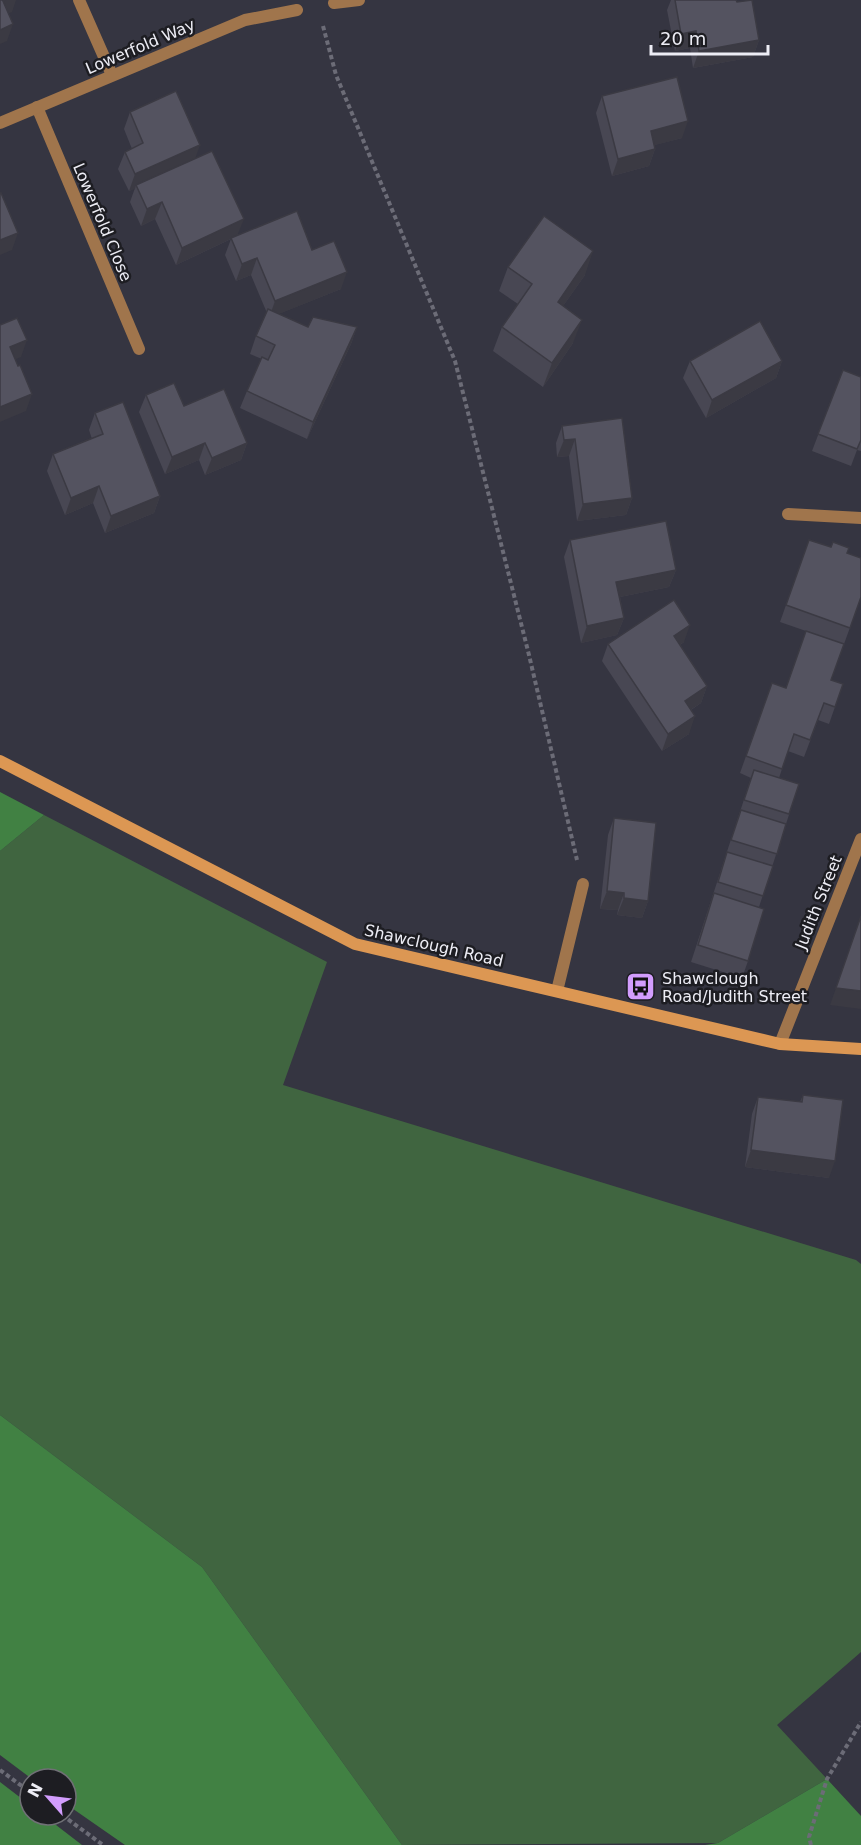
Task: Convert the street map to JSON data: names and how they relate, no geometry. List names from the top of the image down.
{
  "streets": {
    "main road": ["Shawclough Road"],
    "street": ["Lowerfold Way", "Lowerfold Close", "Judith Street"]
  },
  "crossings": [
    ["Lowerfold Way", "Lowerfold Close"],
    ["Judith Street", "Shawclough Road"]
  ],
  "places": {
    "bus stop": ["Shawclough Road/Judith Street"]
  },
  "scale_bar": "20 m",
  "north": "top left"
}
